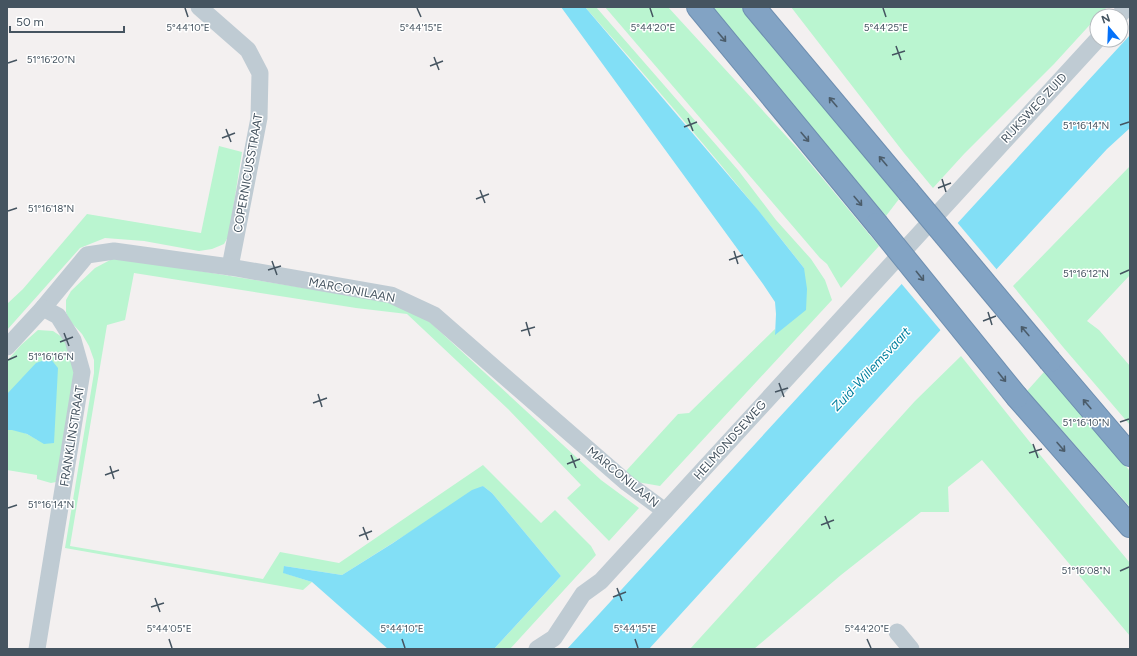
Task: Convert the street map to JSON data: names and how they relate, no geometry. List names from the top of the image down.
{
  "streets": {
    "street": [
      "RIJKSWEG ZUID",
      "COPERNICUSSTRAAT",
      "MARCONILAAN",
      "FRANKLINSTRAAT",
      "HELMONDSEWEG"
    ]
  },
  "crossings": [
    ["RIJKSWEG ZUID", "HELMONDSEWEG"],
    ["COPERNICUSSTRAAT", "MARCONILAAN"],
    ["MARCONILAAN", "FRANKLINSTRAAT"],
    ["MARCONILAAN", "HELMONDSEWEG"]
  ],
  "water": ["Zuid-Willemsvaart"],
  "scale_bar": "50 m",
  "north": "top",
  "coordinates": [
    "5°44'10\"E",
    "5°44'15\"E",
    "5°44'20\"E",
    "5°44'25\"E",
    "51°16'20\"N",
    "51°16'14\"N",
    "51°16'18\"N",
    "51°16'12\"N",
    "51°16'16\"N",
    "51°16'10\"N",
    "51°16'08\"N",
    "5°44'05\"E"
  ]
}
